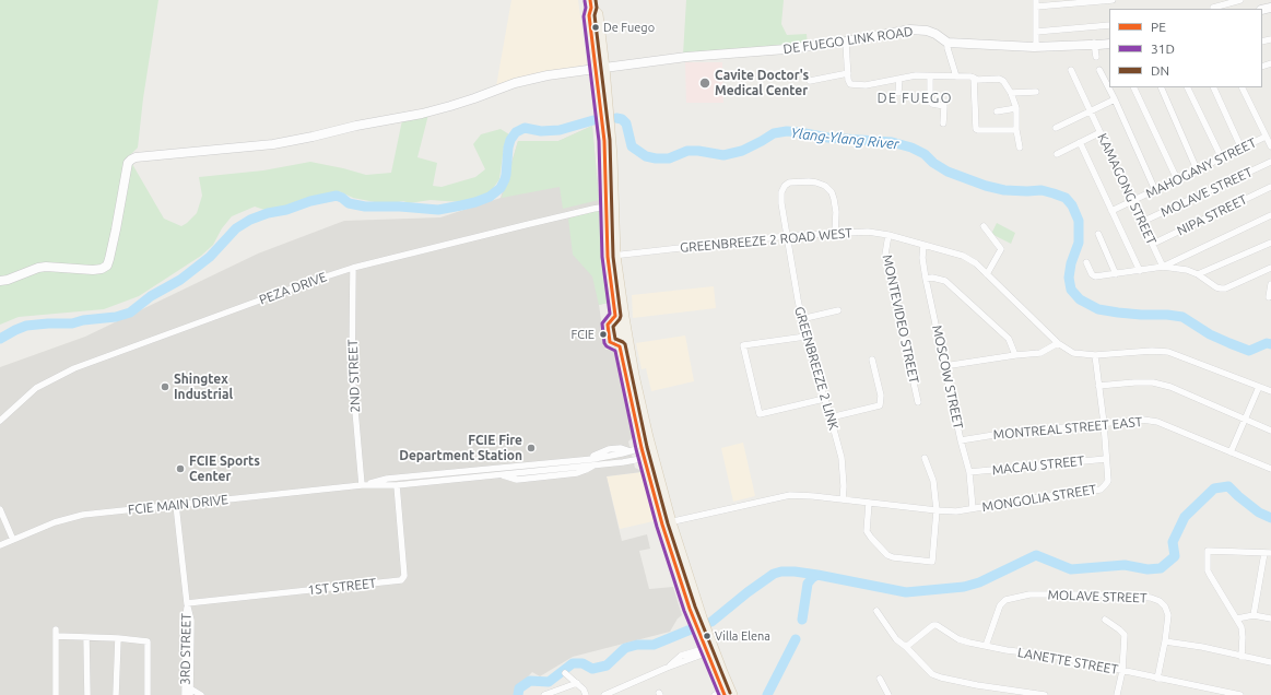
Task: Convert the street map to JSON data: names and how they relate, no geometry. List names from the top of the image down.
{
  "streets": {
    "street": [
      "DE FUEGO LINK ROAD",
      "MAHOGANY STREET",
      "KAMAGONG STREET",
      "MOLAVE STREET",
      "NIPA STREET",
      "GREENBREEZE 2 ROAD WEST",
      "PEZA DRIVE",
      "MONTEVIDEO STREET",
      "GREENBREEZE 2 LINK",
      "2ND STREET",
      "MOSCOW STREET",
      "MONTREAL STREET EAST",
      "MACAU STREET",
      "MONGOLIA STREET",
      "FCIE MAIN DRIVE",
      "1ST STREET",
      "3RD STREET",
      "LANETTE STREET"
    ]
  },
  "crossings": [
    ["MAHOGANY STREET", "KAMAGONG STREET"],
    ["KAMAGONG STREET", "MOLAVE STREET"],
    ["KAMAGONG STREET", "NIPA STREET"],
    ["MOLAVE STREET", "LANETTE STREET"],
    ["GREENBREEZE 2 ROAD WEST", "MONTEVIDEO STREET"],
    ["GREENBREEZE 2 ROAD WEST", "GREENBREEZE 2 LINK"],
    ["GREENBREEZE 2 ROAD WEST", "MOSCOW STREET"],
    ["GREENBREEZE 2 ROAD WEST", "MONGOLIA STREET"],
    ["PEZA DRIVE", "2ND STREET"],
    ["GREENBREEZE 2 LINK", "MONGOLIA STREET"],
    ["2ND STREET", "FCIE MAIN DRIVE"],
    ["MOSCOW STREET", "MONTREAL STREET EAST"],
    ["MOSCOW STREET", "MACAU STREET"],
    ["MOSCOW STREET", "MONGOLIA STREET"],
    ["MONTREAL STREET EAST", "MONGOLIA STREET"],
    ["MACAU STREET", "MONGOLIA STREET"],
    ["FCIE MAIN DRIVE", "1ST STREET"],
    ["FCIE MAIN DRIVE", "3RD STREET"],
    ["1ST STREET", "3RD STREET"]
  ],
  "districts": ["DE FUEGO"],
  "water": ["Ylang-Ylang River"],
  "places": [
    "De Fuego",
    "Cavite Doctor's Medical Center",
    "FCIE",
    "Shingtex Industrial",
    "FCIE Fire Department Station",
    "FCIE Sports Center",
    "Villa Elena"
  ],
  "lines": ["transit line PE", "transit line DN", "transit line 31D"],
  "legend": ["PE", "31D", "DN"]
}
